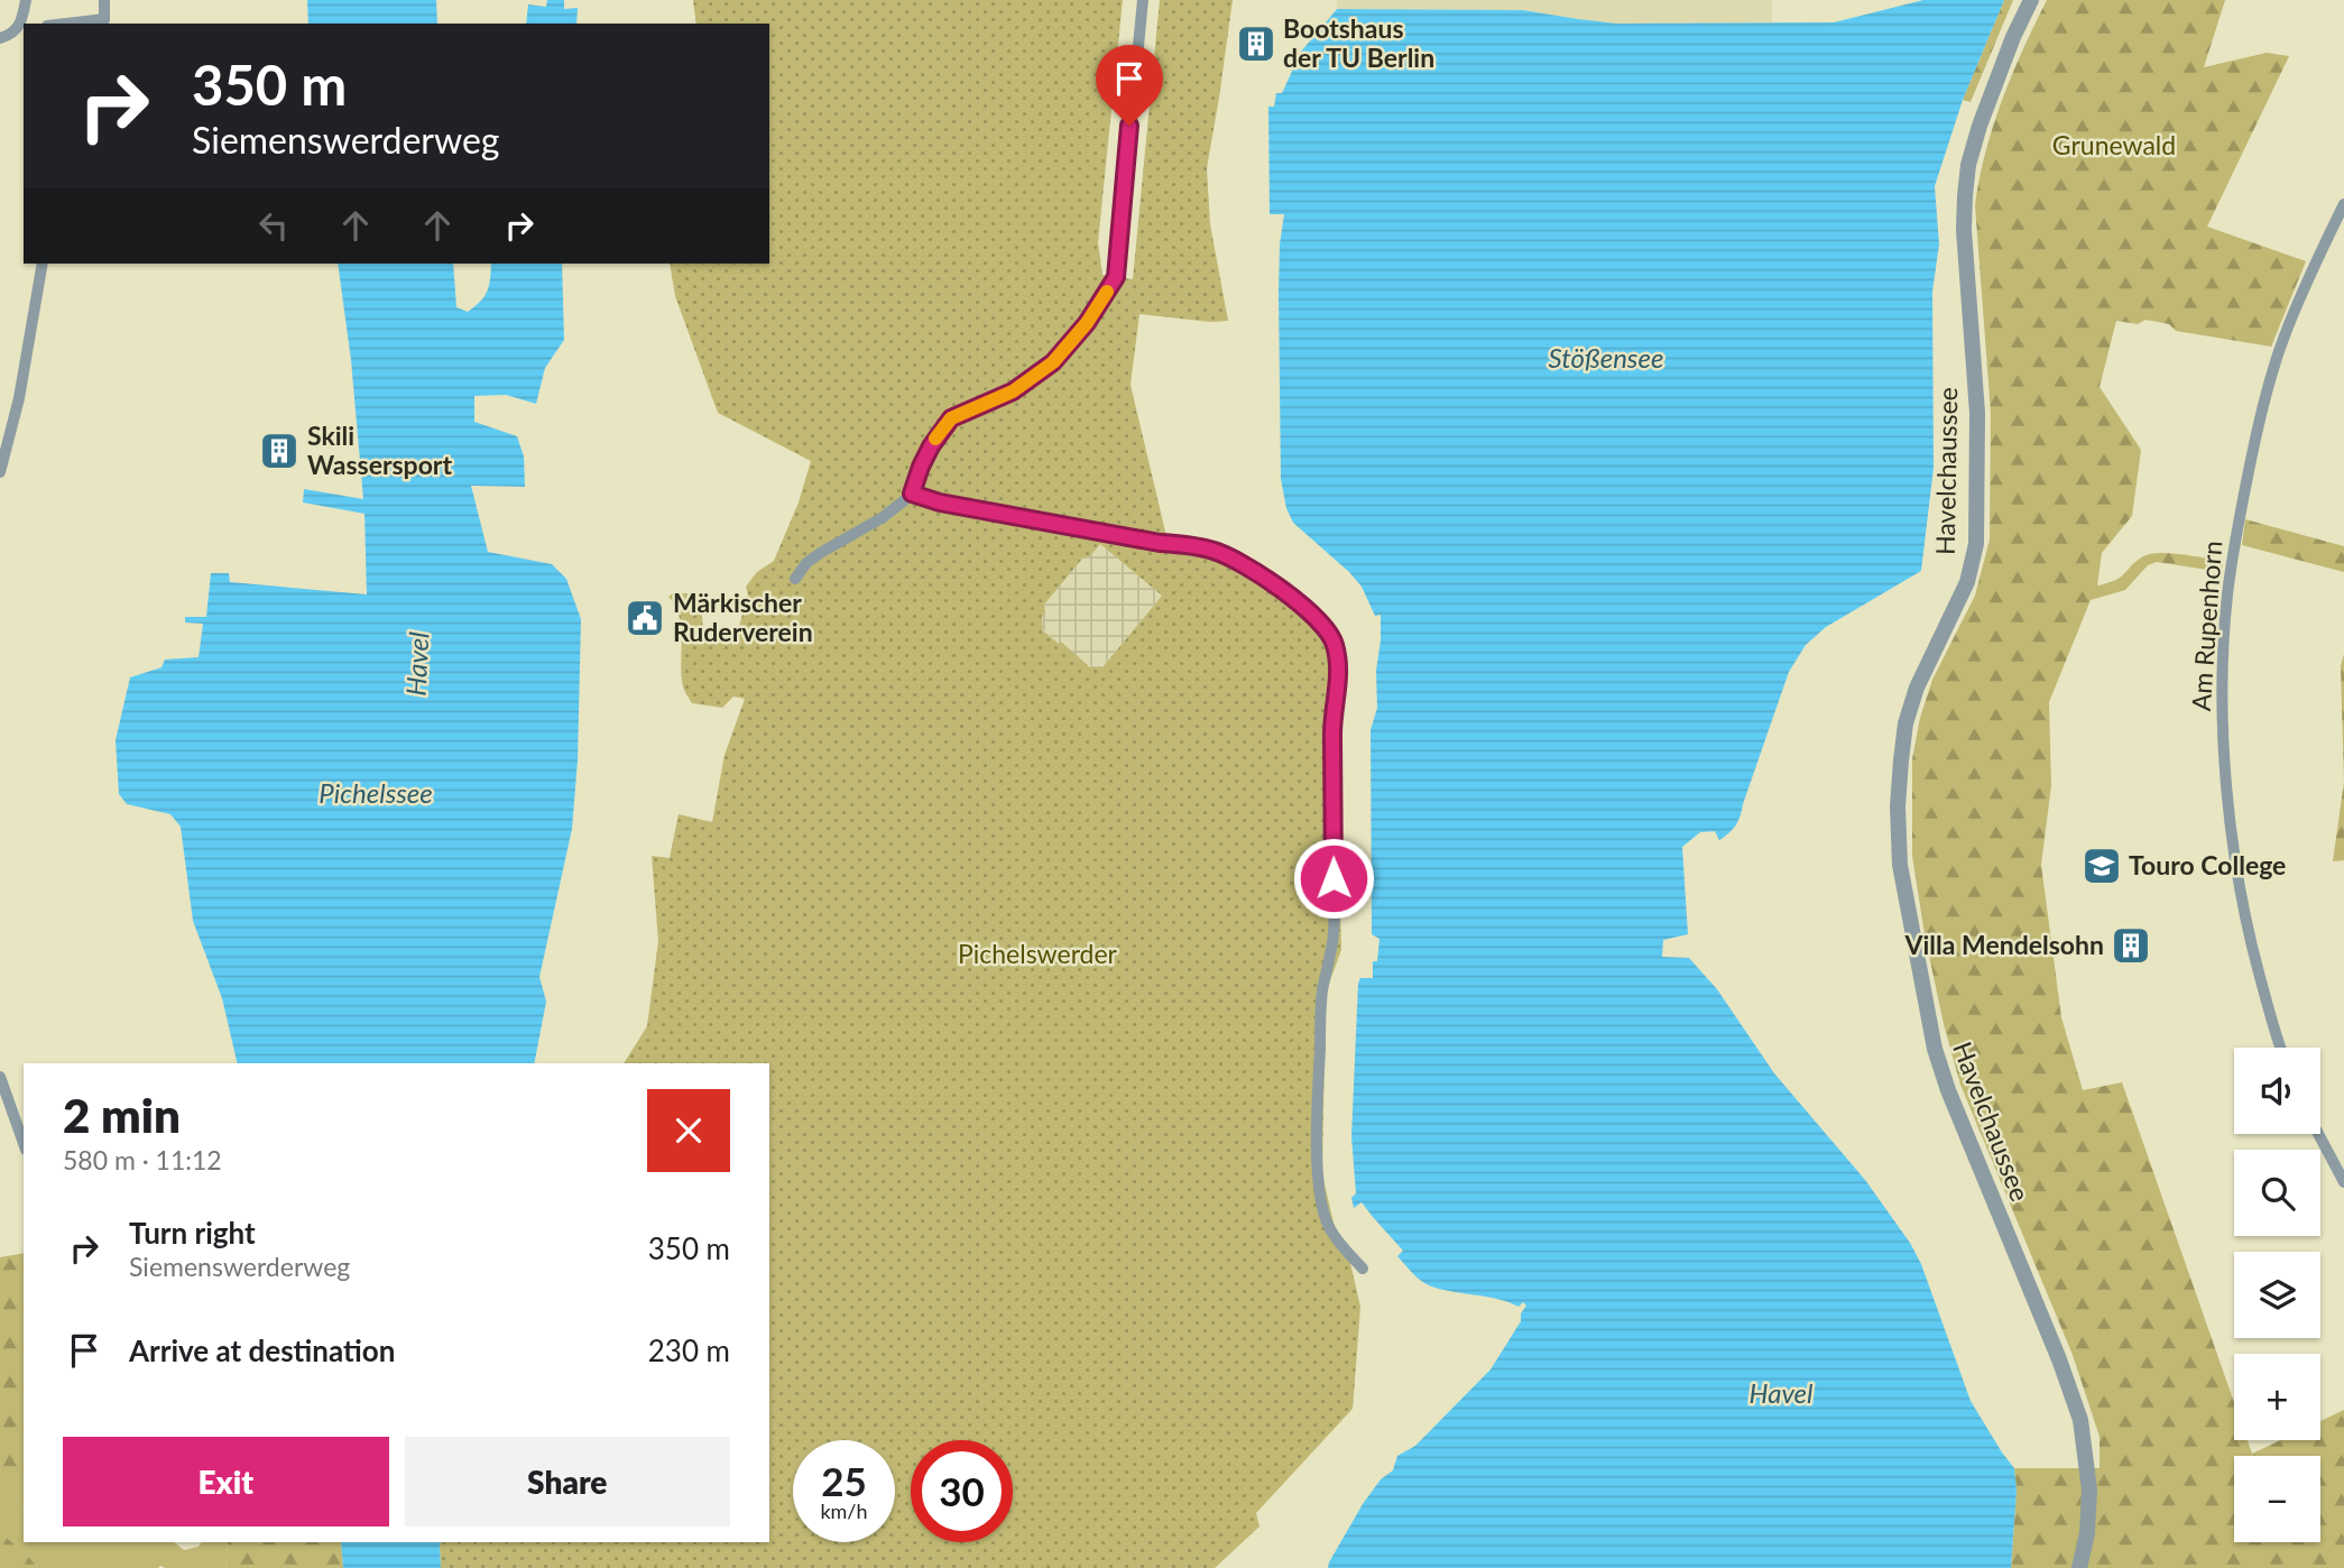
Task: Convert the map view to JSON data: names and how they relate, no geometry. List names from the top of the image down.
{
  "streets": {
    "street": ["Havelchaussee", "Am Rupenhorn"]
  },
  "water": ["Stößensee", "Havel", "Pichelssee"],
  "parks": ["Grunewald", "Pichelswerder"],
  "places": {
    "building": ["Bootshaus der TU Berlin", "Skili Wassersport", "Villa Mendelsohn"],
    "public building": ["Märkischer Ruderverein"],
    "school or university": ["Touro College"]
  },
  "page": {
    "turn": ["350 m", "Siemenswerderweg"],
    "map_buttons": ["+", "−"],
    "heading": ["2 min", "580 m · 11:12"],
    "list": [
      {
        "name": "Turn right",
        "note": "Siemenswerderweg",
        "value": "350 m"
      },
      {
        "name": "Arrive at destination",
        "value": "230 m"
      }
    ],
    "buttons": ["Exit", "Share"],
    "speed": "25 km/h",
    "limit": "30"
  }
}
